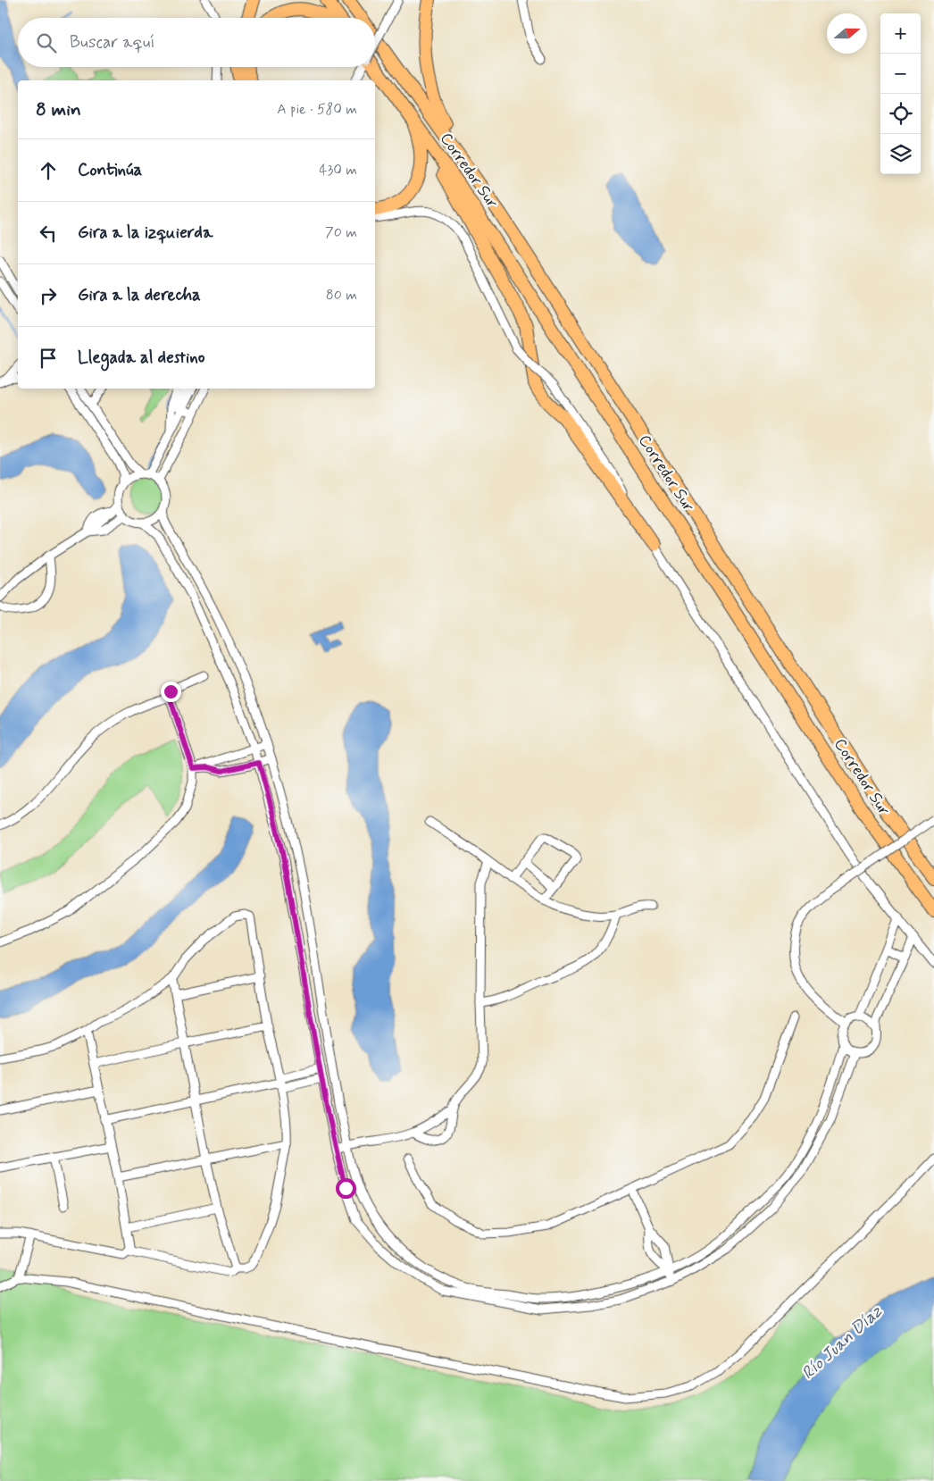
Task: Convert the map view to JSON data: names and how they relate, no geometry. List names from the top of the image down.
{
  "streets": {
    "highway": ["Corredor Sur"]
  },
  "water": ["Río Juan Díaz"],
  "north": "right",
  "page": {
    "map_buttons": ["+", "−"],
    "search": "Buscar aquí",
    "heading": ["8 min", "A pie · 580 m"],
    "list": [
      ["Continúa", "430 m"],
      ["Gira a la izquierda", "70 m"],
      ["Gira a la derecha", "80 m"],
      "Llegada al destino"
    ]
  }
}
